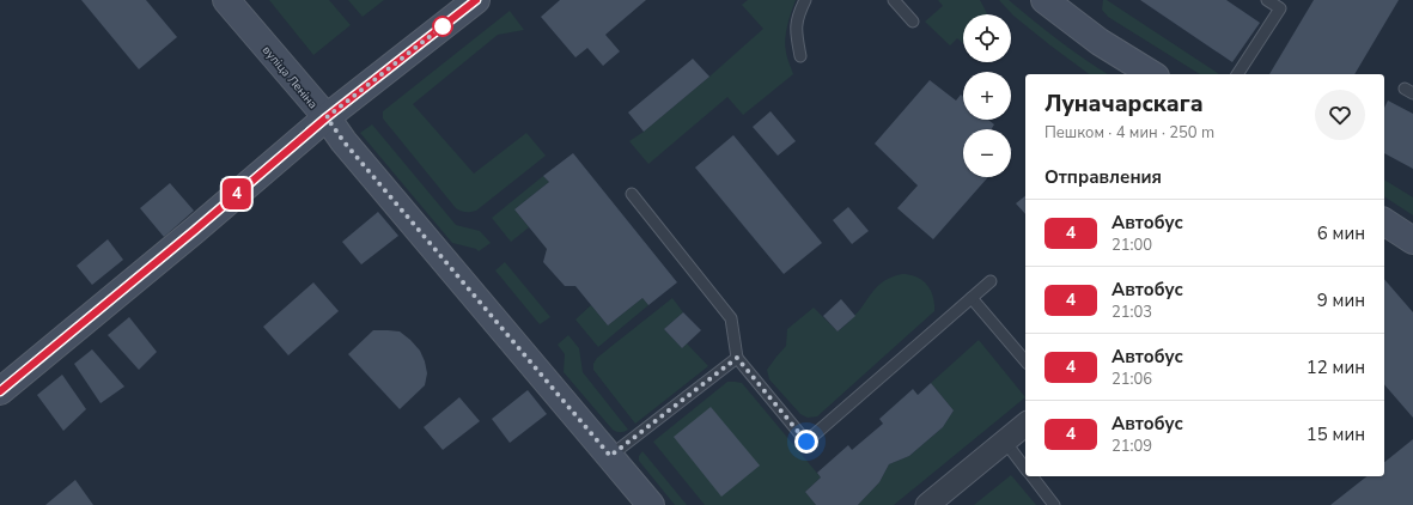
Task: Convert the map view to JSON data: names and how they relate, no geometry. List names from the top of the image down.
{
  "streets": {
    "street": ["вуліца Леніна"]
  },
  "lines": ["bus line 4"],
  "page": {
    "on_map": "4",
    "map_buttons": ["+", "−"],
    "heading": [
      ["Луначарскага", "Пешком · 4 мин · 250 m"],
      "Отправления"
    ],
    "list": [
      {
        "mark": "4",
        "name": "Автобус",
        "note": "21:00",
        "value": "6 мин"
      },
      {
        "mark": "4",
        "name": "Автобус",
        "note": "21:03",
        "value": "9 мин"
      },
      {
        "mark": "4",
        "name": "Автобус",
        "note": "21:06",
        "value": "12 мин"
      },
      {
        "mark": "4",
        "name": "Автобус",
        "note": "21:09",
        "value": "15 мин"
      }
    ]
  }
}
